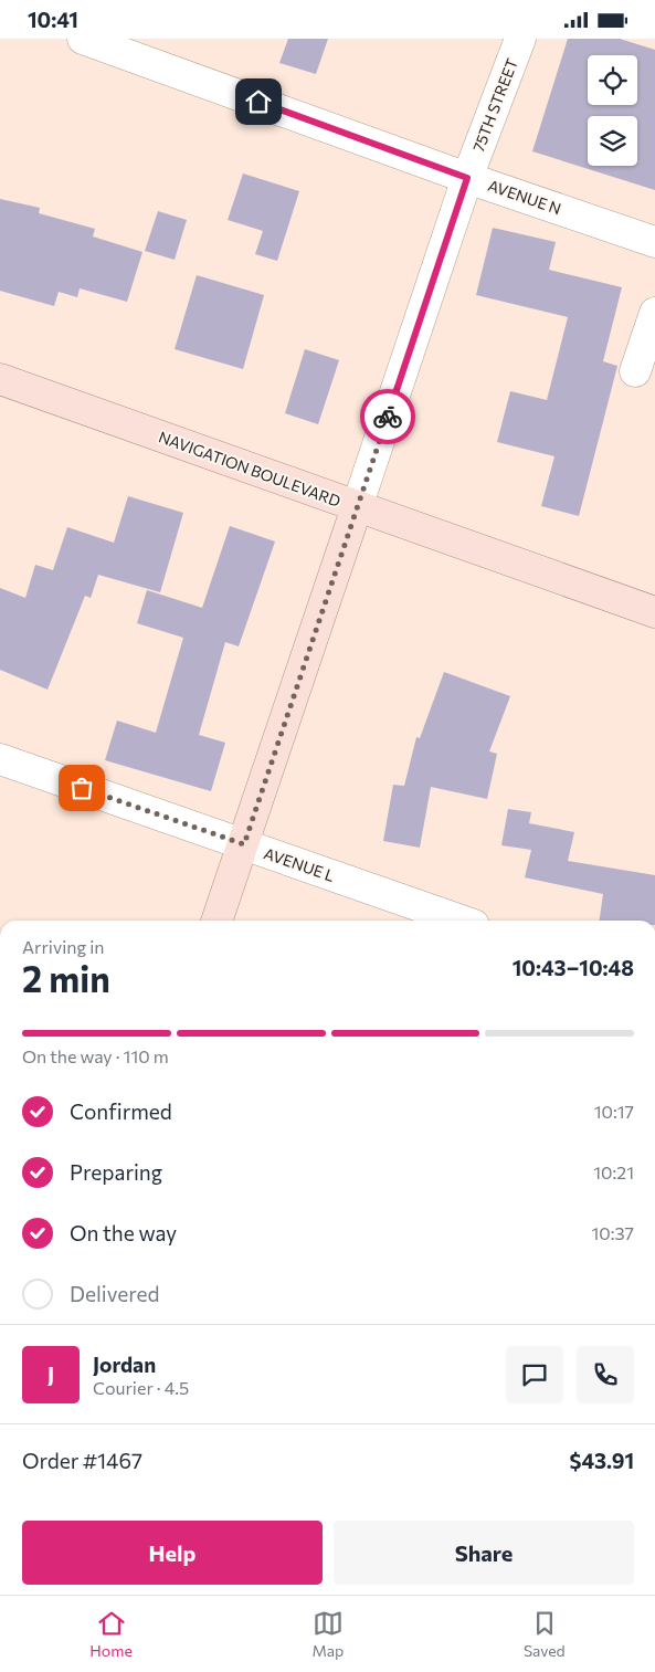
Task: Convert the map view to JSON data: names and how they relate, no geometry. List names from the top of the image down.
{
  "streets": {
    "main road": ["75TH STREET", "NAVIGATION BOULEVARD"],
    "street": ["AVENUE N", "AVENUE L"]
  },
  "crossings": [
    ["75TH STREET", "AVENUE N"],
    ["75TH STREET", "NAVIGATION BOULEVARD"],
    ["75TH STREET", "AVENUE L"]
  ],
  "page": {
    "status": "10:41",
    "heading": ["2 min", "Arriving in", "10:43–10:48"],
    "panel": [
      "Jordan",
      "Courier · 4.5",
      "Order #1467",
      "$43.91"
    ],
    "bar": "On the way · 110 m",
    "list": [
      ["Confirmed", "10:17"],
      ["Preparing", "10:21"],
      ["On the way", "10:37"],
      "Delivered"
    ],
    "round": "J",
    "buttons": ["Help", "Share"],
    "tabs": ["Home", "Map", "Saved"]
  }
}
